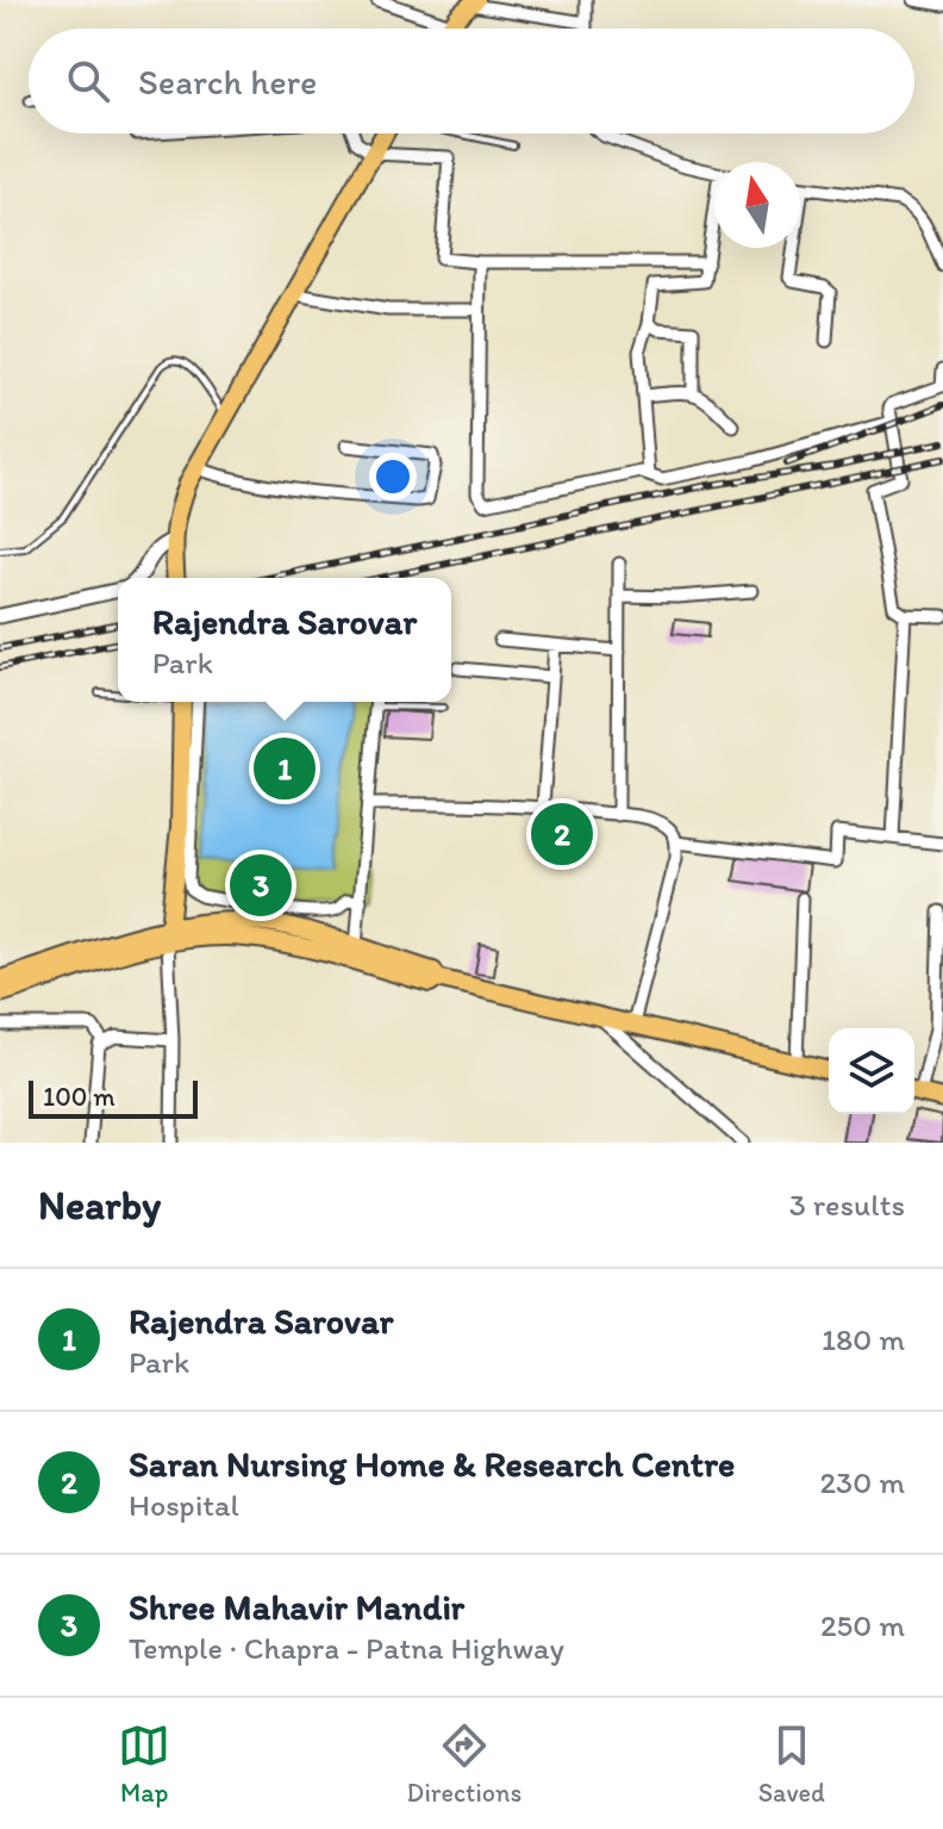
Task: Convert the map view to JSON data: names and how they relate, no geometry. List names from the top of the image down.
{
  "scale_bar": "100 m",
  "north": "top",
  "page": {
    "search": "Search here",
    "popup": ["Rajendra Sarovar", "Park"],
    "pins": ["1", "2", "3"],
    "scale": "100 m",
    "heading": ["Nearby", "3 results"],
    "list": [
      {
        "mark": "1",
        "name": "Rajendra Sarovar",
        "note": "Park",
        "value": "180 m"
      },
      {
        "mark": "2",
        "name": "Saran Nursing Home & Research Centre",
        "note": "Hospital",
        "value": "230 m"
      },
      {
        "mark": "3",
        "name": "Shree Mahavir Mandir",
        "note": "Temple · Chapra - Patna Highway",
        "value": "250 m"
      }
    ],
    "nav": ["Map", "Directions", "Saved"]
  }
}
